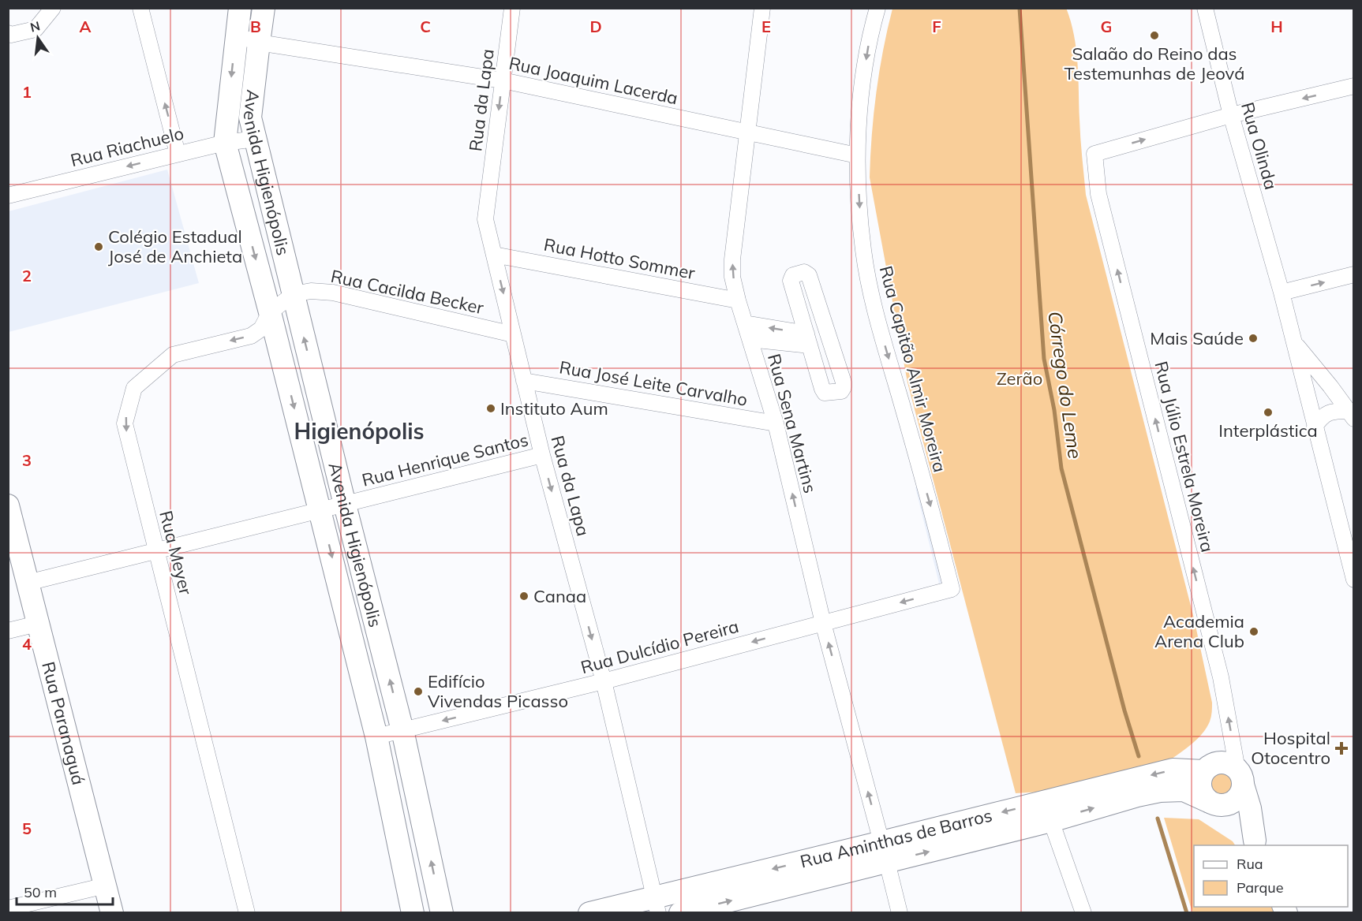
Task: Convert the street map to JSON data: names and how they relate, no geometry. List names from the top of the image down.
{
  "streets": {
    "main road": ["Avenida Higienópolis", "Rua Paranaguá", "Rua Aminthas de Barros"],
    "street": [
      "Rua Joaquim Lacerda",
      "Rua da Lapa",
      "Rua Olinda",
      "Rua Riachuelo",
      "Rua Hotto Sommer",
      "Rua Cacilda Becker",
      "Rua Capitão Almir Moreira",
      "Rua José Leite Carvalho",
      "Rua Sena Martins",
      "Rua Júlio Estrela Moreira",
      "Rua Henrique Santos",
      "Rua Meyer",
      "Rua Dulcídio Pereira"
    ]
  },
  "crossings": [
    ["Rua Joaquim Lacerda", "Rua da Lapa"],
    ["Rua Joaquim Lacerda", "Avenida Higienópolis"],
    ["Rua Joaquim Lacerda", "Rua Capitão Almir Moreira"],
    ["Rua Joaquim Lacerda", "Rua Sena Martins"],
    ["Rua da Lapa", "Rua Hotto Sommer"],
    ["Rua da Lapa", "Rua Cacilda Becker"],
    ["Rua da Lapa", "Rua José Leite Carvalho"],
    ["Rua da Lapa", "Rua Henrique Santos"],
    ["Rua da Lapa", "Rua Dulcídio Pereira"],
    ["Rua da Lapa", "Rua Aminthas de Barros"],
    ["Rua Olinda", "Rua Júlio Estrela Moreira"],
    ["Rua Riachuelo", "Avenida Higienópolis"],
    ["Avenida Higienópolis", "Rua Cacilda Becker"],
    ["Avenida Higienópolis", "Rua Henrique Santos"],
    ["Avenida Higienópolis", "Rua Meyer"],
    ["Avenida Higienópolis", "Rua Dulcídio Pereira"],
    ["Rua Hotto Sommer", "Rua Sena Martins"],
    ["Rua Cacilda Becker", "Rua Meyer"],
    ["Rua Capitão Almir Moreira", "Rua Dulcídio Pereira"],
    ["Rua José Leite Carvalho", "Rua Sena Martins"],
    ["Rua Sena Martins", "Rua Dulcídio Pereira"],
    ["Rua Sena Martins", "Rua Aminthas de Barros"],
    ["Rua Júlio Estrela Moreira", "Rua Aminthas de Barros"],
    ["Rua Henrique Santos", "Rua Meyer"],
    ["Rua Henrique Santos", "Rua Paranaguá"]
  ],
  "one_way": [
    "Rua da Lapa",
    "Rua Riachuelo",
    "Rua Capitão Almir Moreira",
    "Rua Sena Martins",
    "Rua Júlio Estrela Moreira",
    "Rua Meyer",
    "Rua Dulcídio Pereira"
  ],
  "districts": ["Higienópolis"],
  "water": ["Córrego do Leme"],
  "parks": ["Zerão"],
  "places": {
    "other": [
      "Salaão do Reino das Testemunhas de Jeová",
      "Colégio Estadual José de Anchieta",
      "Mais Saúde",
      "Instituto Aum",
      "Interplástica",
      "Canaa",
      "Academia Arena Club",
      "Edifício Vivendas Picasso"
    ],
    "health": ["Hospital Otocentro"]
  },
  "legend": ["Rua", "Parque"],
  "scale_bar": "50 m",
  "north": "top",
  "grid": {
    "columns": [
      "A",
      "B",
      "C",
      "D",
      "E",
      "F",
      "G",
      "H"
    ],
    "rows": [
      "1",
      "2",
      "3",
      "4",
      "5"
    ]
  }
}
